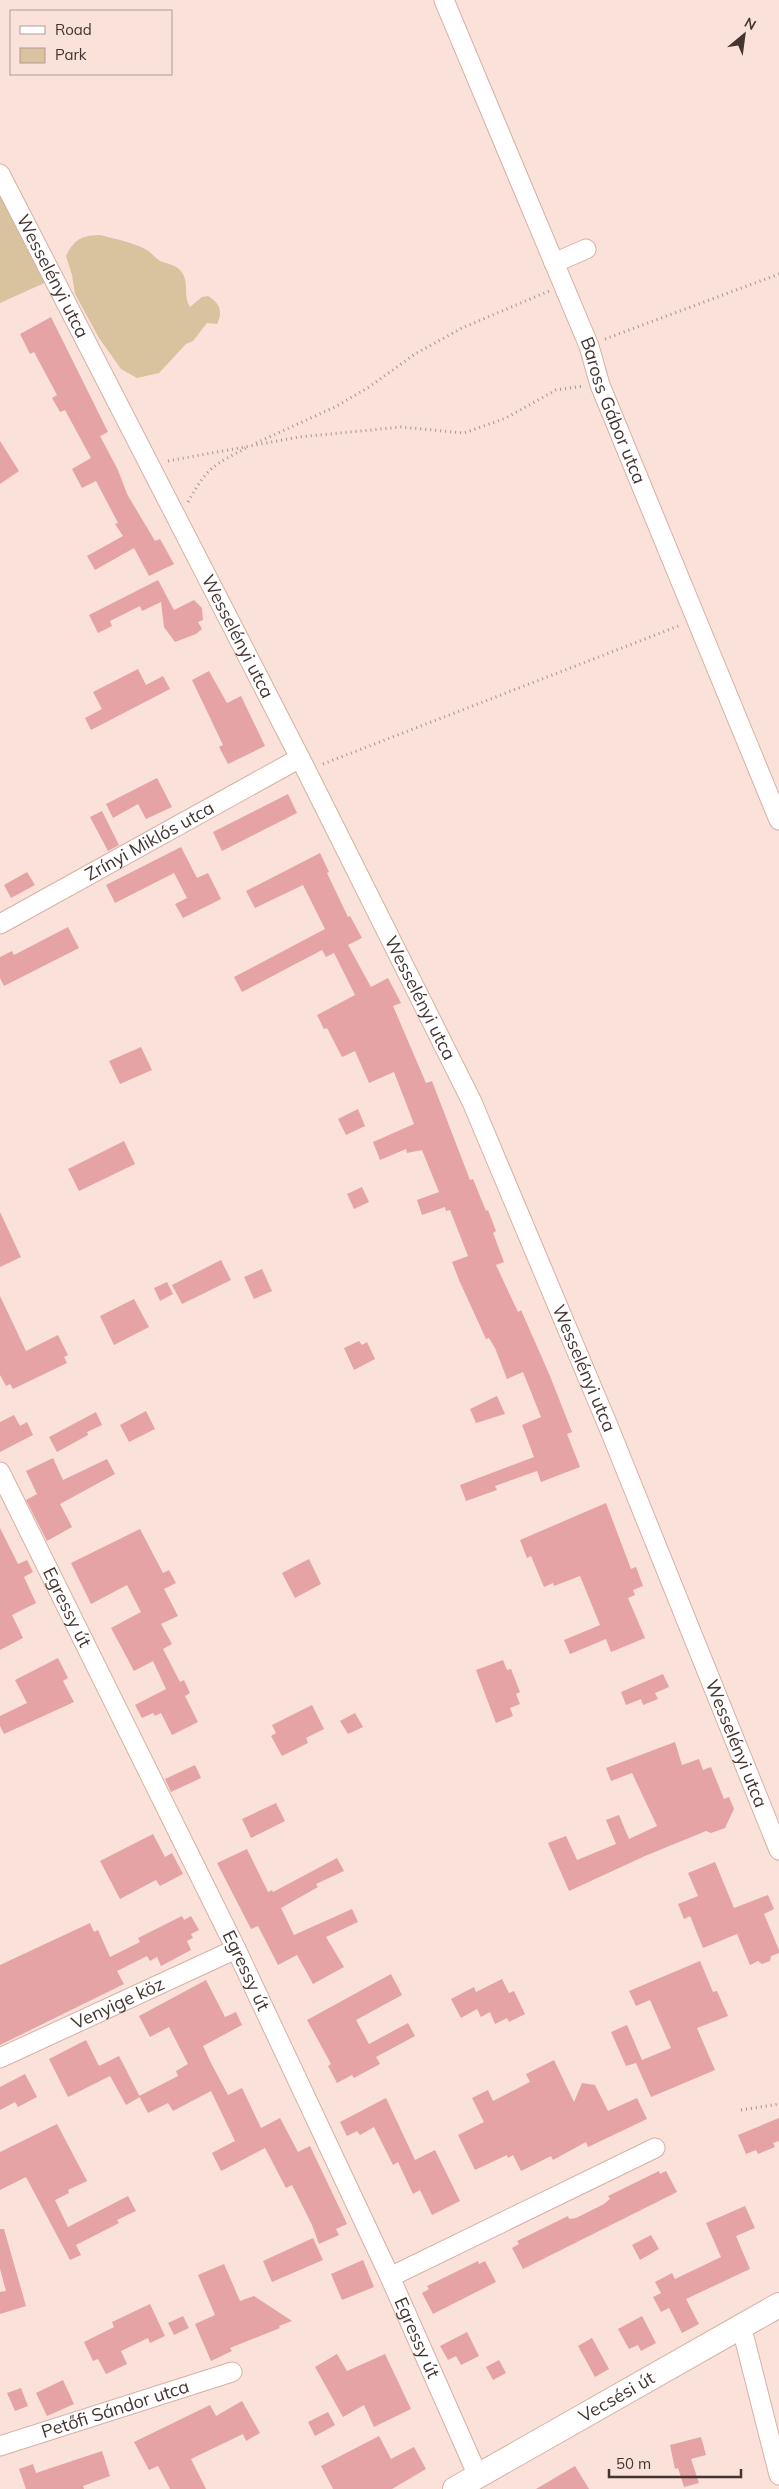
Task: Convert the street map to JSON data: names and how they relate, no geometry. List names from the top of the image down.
{
  "streets": {
    "main road": ["Vecsési út"],
    "street": [
      "Wesselényi utca",
      "Baross Gábor utca",
      "Zrínyi Miklós utca",
      "Egressy út",
      "Venyige köz",
      "Petőfi Sándor utca"
    ]
  },
  "crossings": [
    ["Wesselényi utca", "Zrínyi Miklós utca"],
    ["Egressy út", "Venyige köz"],
    ["Egressy út", "Vecsési út"]
  ],
  "legend": ["Road", "Park"],
  "scale_bar": "50 m",
  "north": "top right"
}
